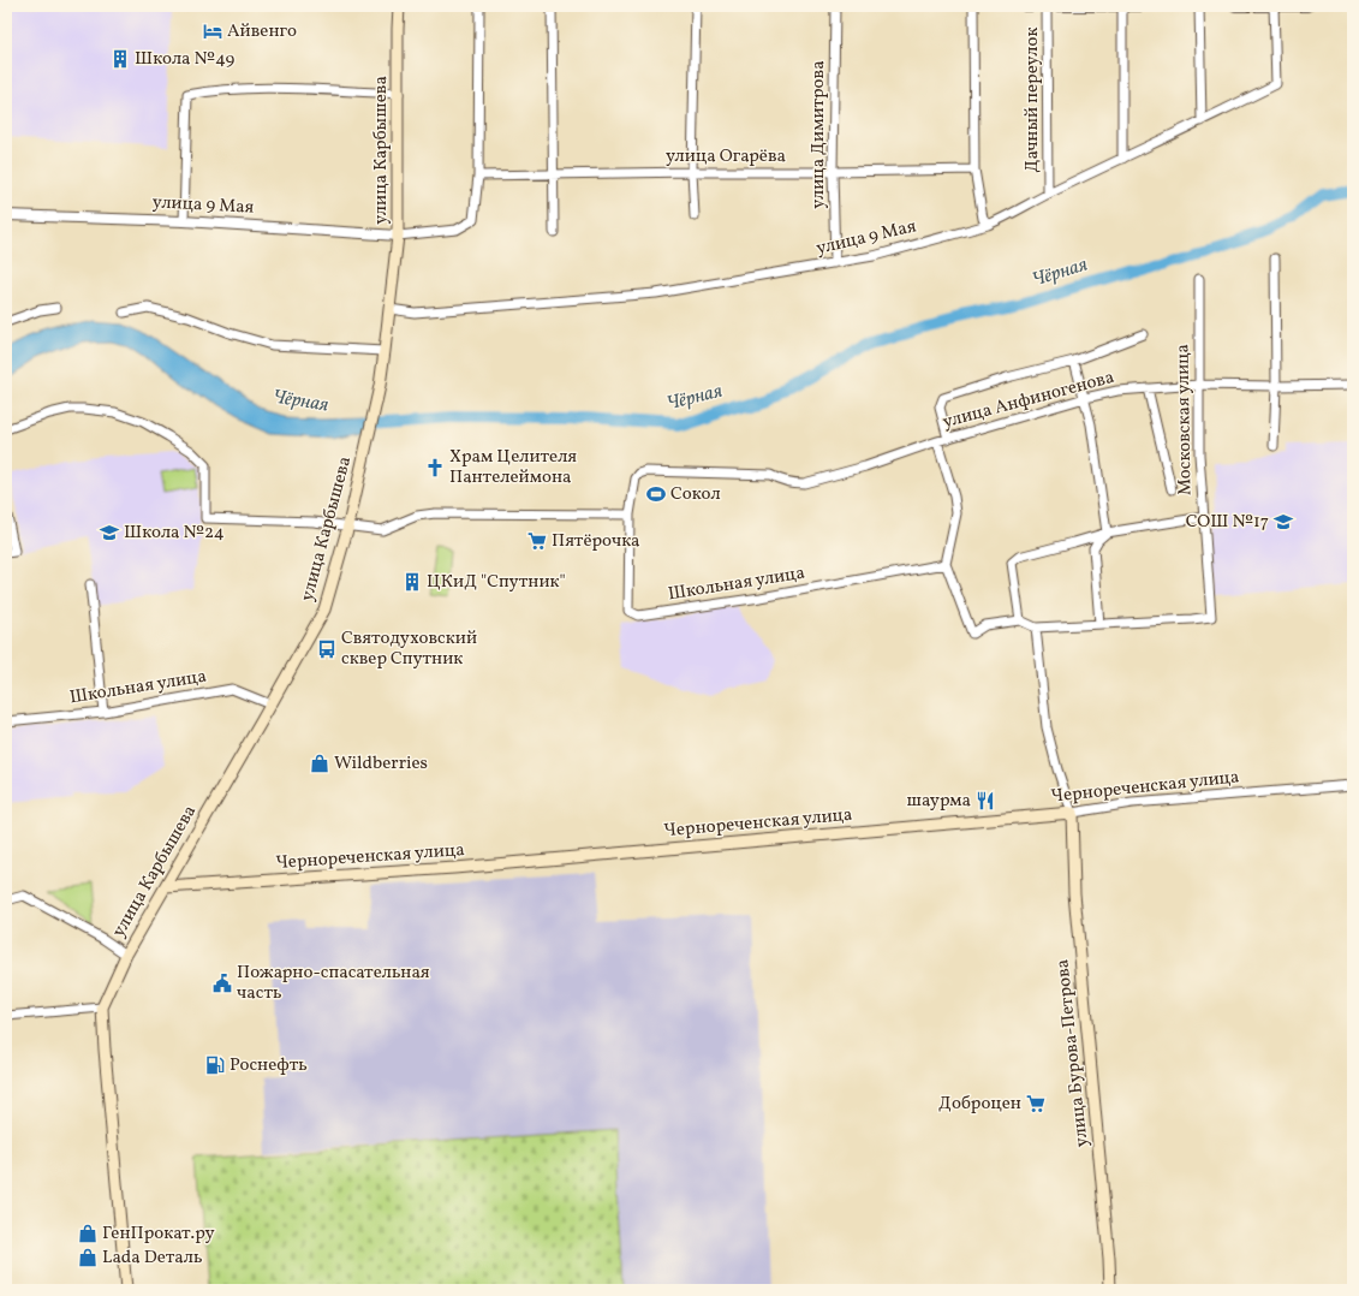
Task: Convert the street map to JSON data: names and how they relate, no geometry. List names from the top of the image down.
{
  "streets": {
    "main road": ["улица Карбышева", "Чернореченская улица", "улица Бурова-Петрова"],
    "street": [
      "Дачный переулок",
      "улица Димитрова",
      "улица Огарёва",
      "улица 9 Мая",
      "улица Анфиногенова",
      "Московская улица",
      "Школьная улица"
    ]
  },
  "crossings": [
    ["Дачный переулок", "улица 9 Мая"],
    ["улица Димитрова", "улица Огарёва"],
    ["улица Димитрова", "улица 9 Мая"],
    ["улица Карбышева", "улица 9 Мая"],
    ["улица Карбышева", "Школьная улица"],
    ["улица Карбышева", "Чернореченская улица"],
    ["улица Анфиногенова", "Московская улица"],
    ["улица Анфиногенова", "Школьная улица"],
    ["Чернореченская улица", "улица Бурова-Петрова"]
  ],
  "water": ["Чёрная"],
  "places": {
    "hotel": ["Айвенго"],
    "building": ["Школа №49", "ЦКиД \"Спутник\""],
    "church": ["Храм Целителя Пантелеймона"],
    "sports": ["Сокол"],
    "school or university": ["СОШ №17", "Школа №24"],
    "supermarket": ["Пятёрочка", "Доброцен"],
    "bus stop": ["Святодуховский сквер Спутник"],
    "shop": ["Wildberries", "ГенПрокат.ру", "Lada Dеталь"],
    "restaurant": ["шаурма"],
    "public building": ["Пожарно-спасательная часть"],
    "fuel station": ["Роснефть"]
  }
}
